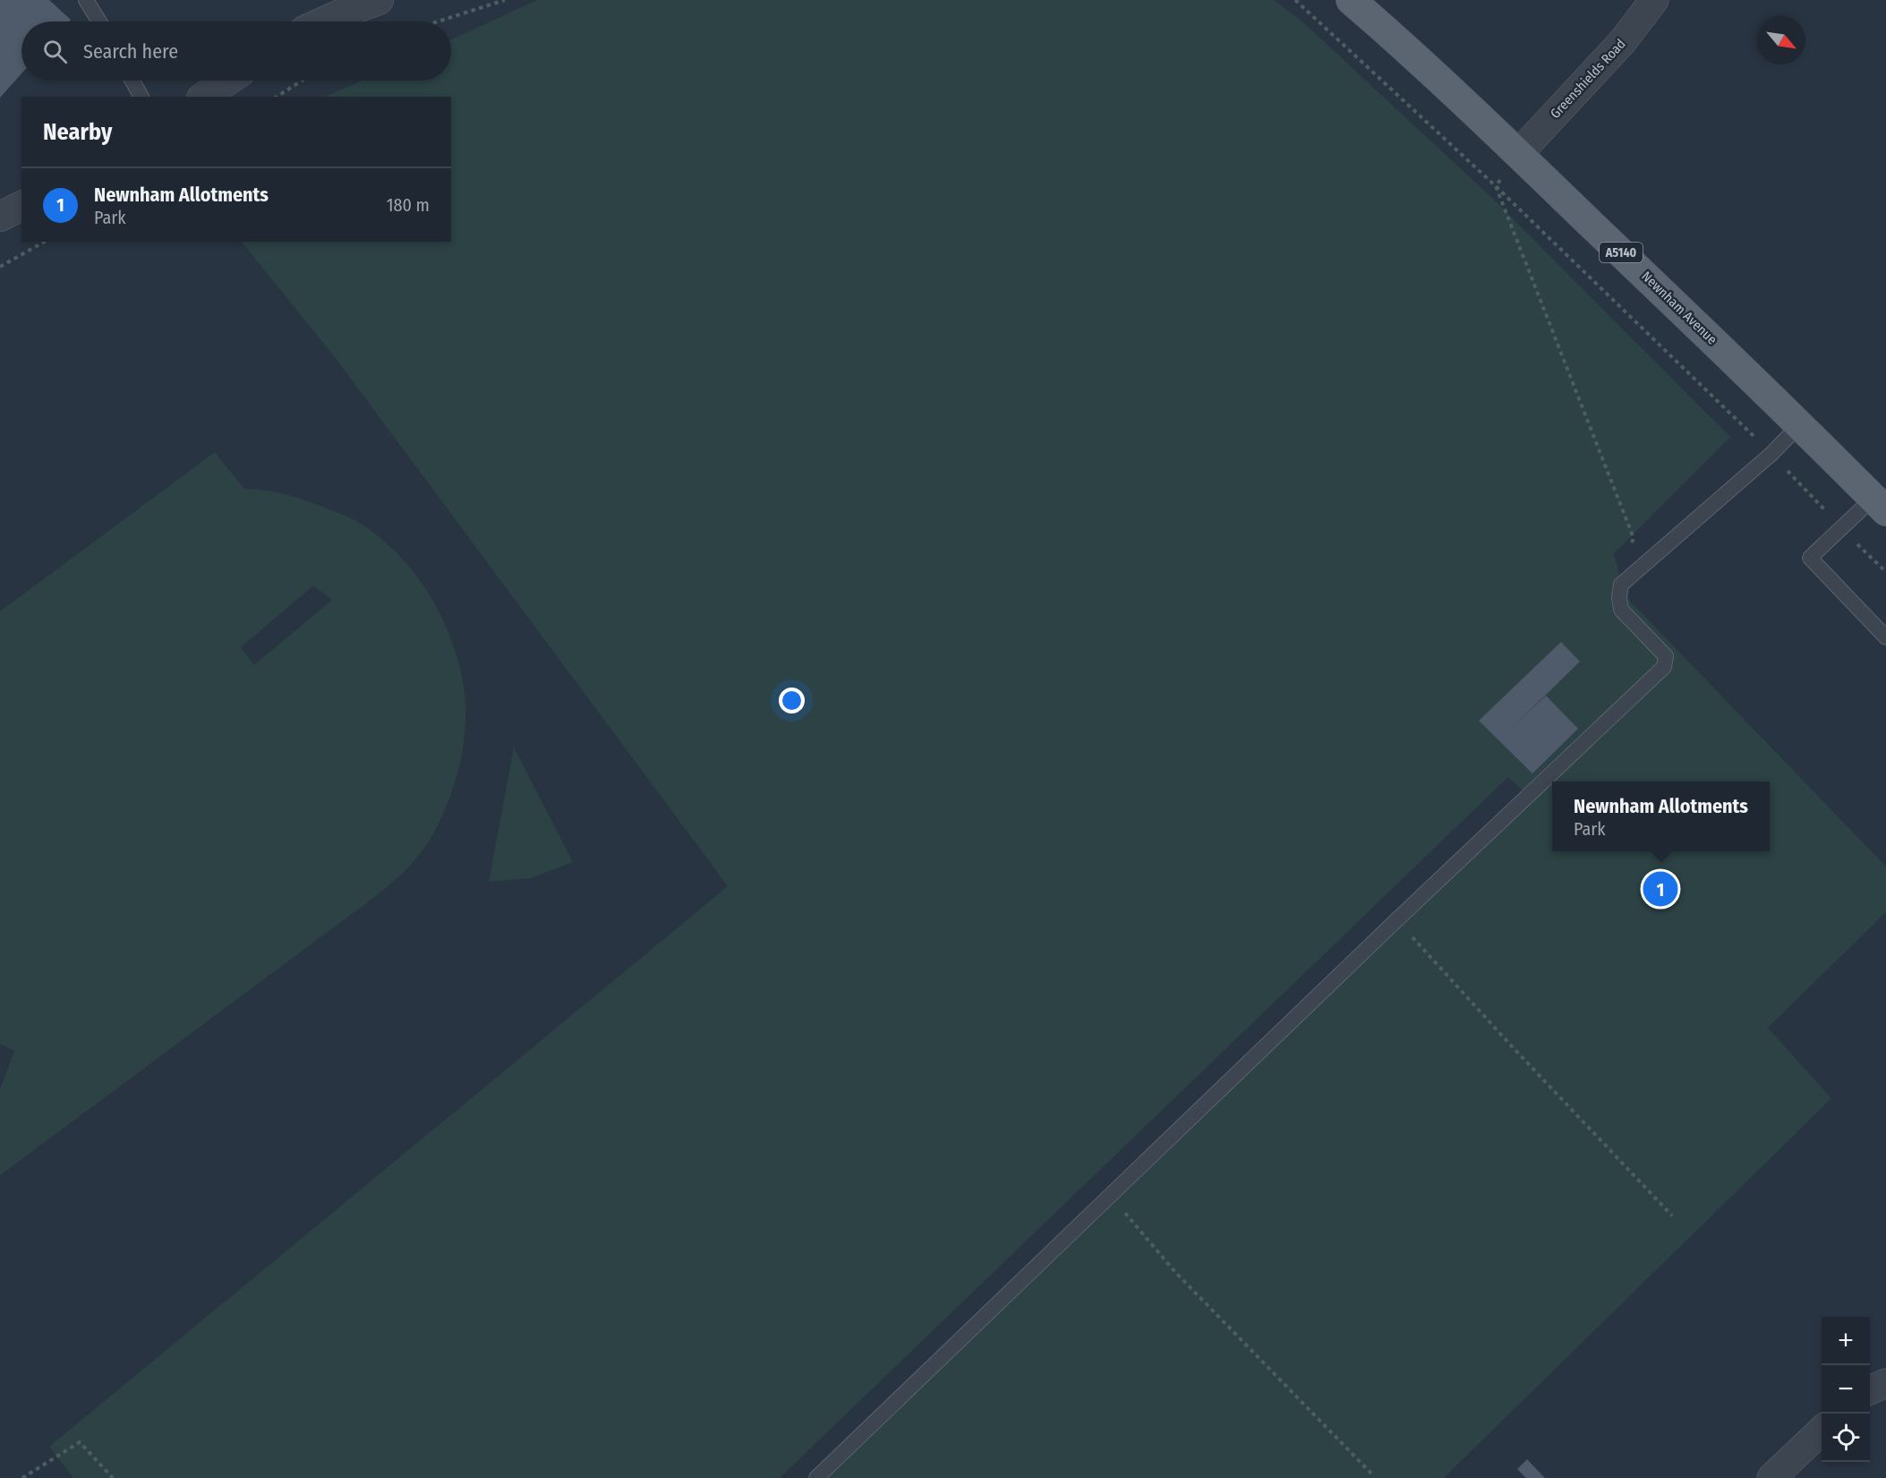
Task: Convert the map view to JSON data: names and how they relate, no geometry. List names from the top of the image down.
{
  "streets": {
    "main road": ["A5140", "Newnham Avenue"],
    "street": ["Greenshields Road"]
  },
  "crossings": [
    ["Greenshields Road", "Newnham Avenue"]
  ],
  "north": "bottom right",
  "page": {
    "search": "Search here",
    "heading": "Nearby",
    "list": [
      {
        "mark": "1",
        "name": "Newnham Allotments",
        "note": "Park",
        "value": "180 m"
      }
    ],
    "popup": ["Newnham Allotments", "Park"],
    "pins": "1",
    "map_buttons": ["+", "−"]
  }
}
